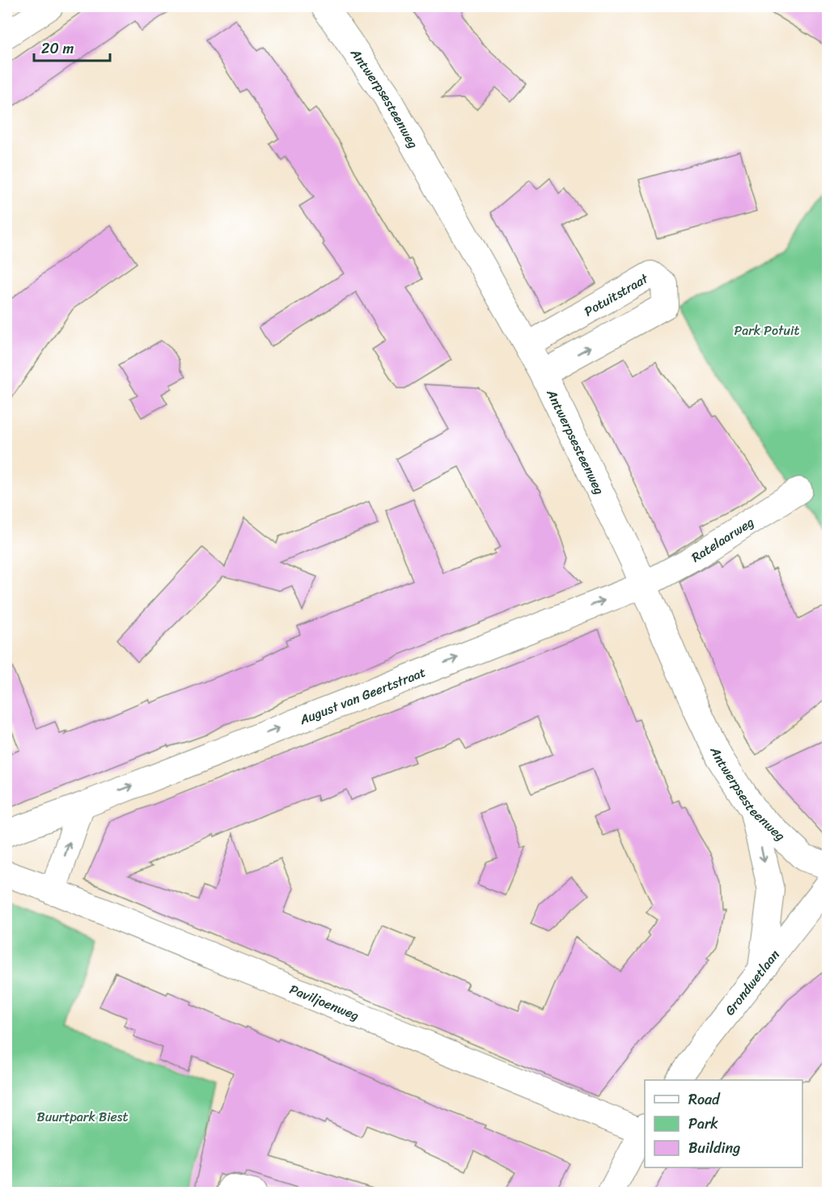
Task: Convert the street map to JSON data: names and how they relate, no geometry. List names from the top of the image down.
{
  "streets": {
    "main road": ["Antwerpsesteenweg"],
    "street": [
      "Potuitstraat",
      "Ratelaarweg",
      "August van Geertstraat",
      "Grondwetlaan",
      "Paviljoenweg"
    ]
  },
  "crossings": [
    ["Antwerpsesteenweg", "Potuitstraat"],
    ["Antwerpsesteenweg", "Ratelaarweg"],
    ["Antwerpsesteenweg", "August van Geertstraat"],
    ["Ratelaarweg", "August van Geertstraat"]
  ],
  "one_way": ["August van Geertstraat"],
  "parks": ["Park Potuit", "Buurtpark Biest"],
  "legend": ["Road", "Park", "Building"],
  "scale_bar": "20 m"
}
